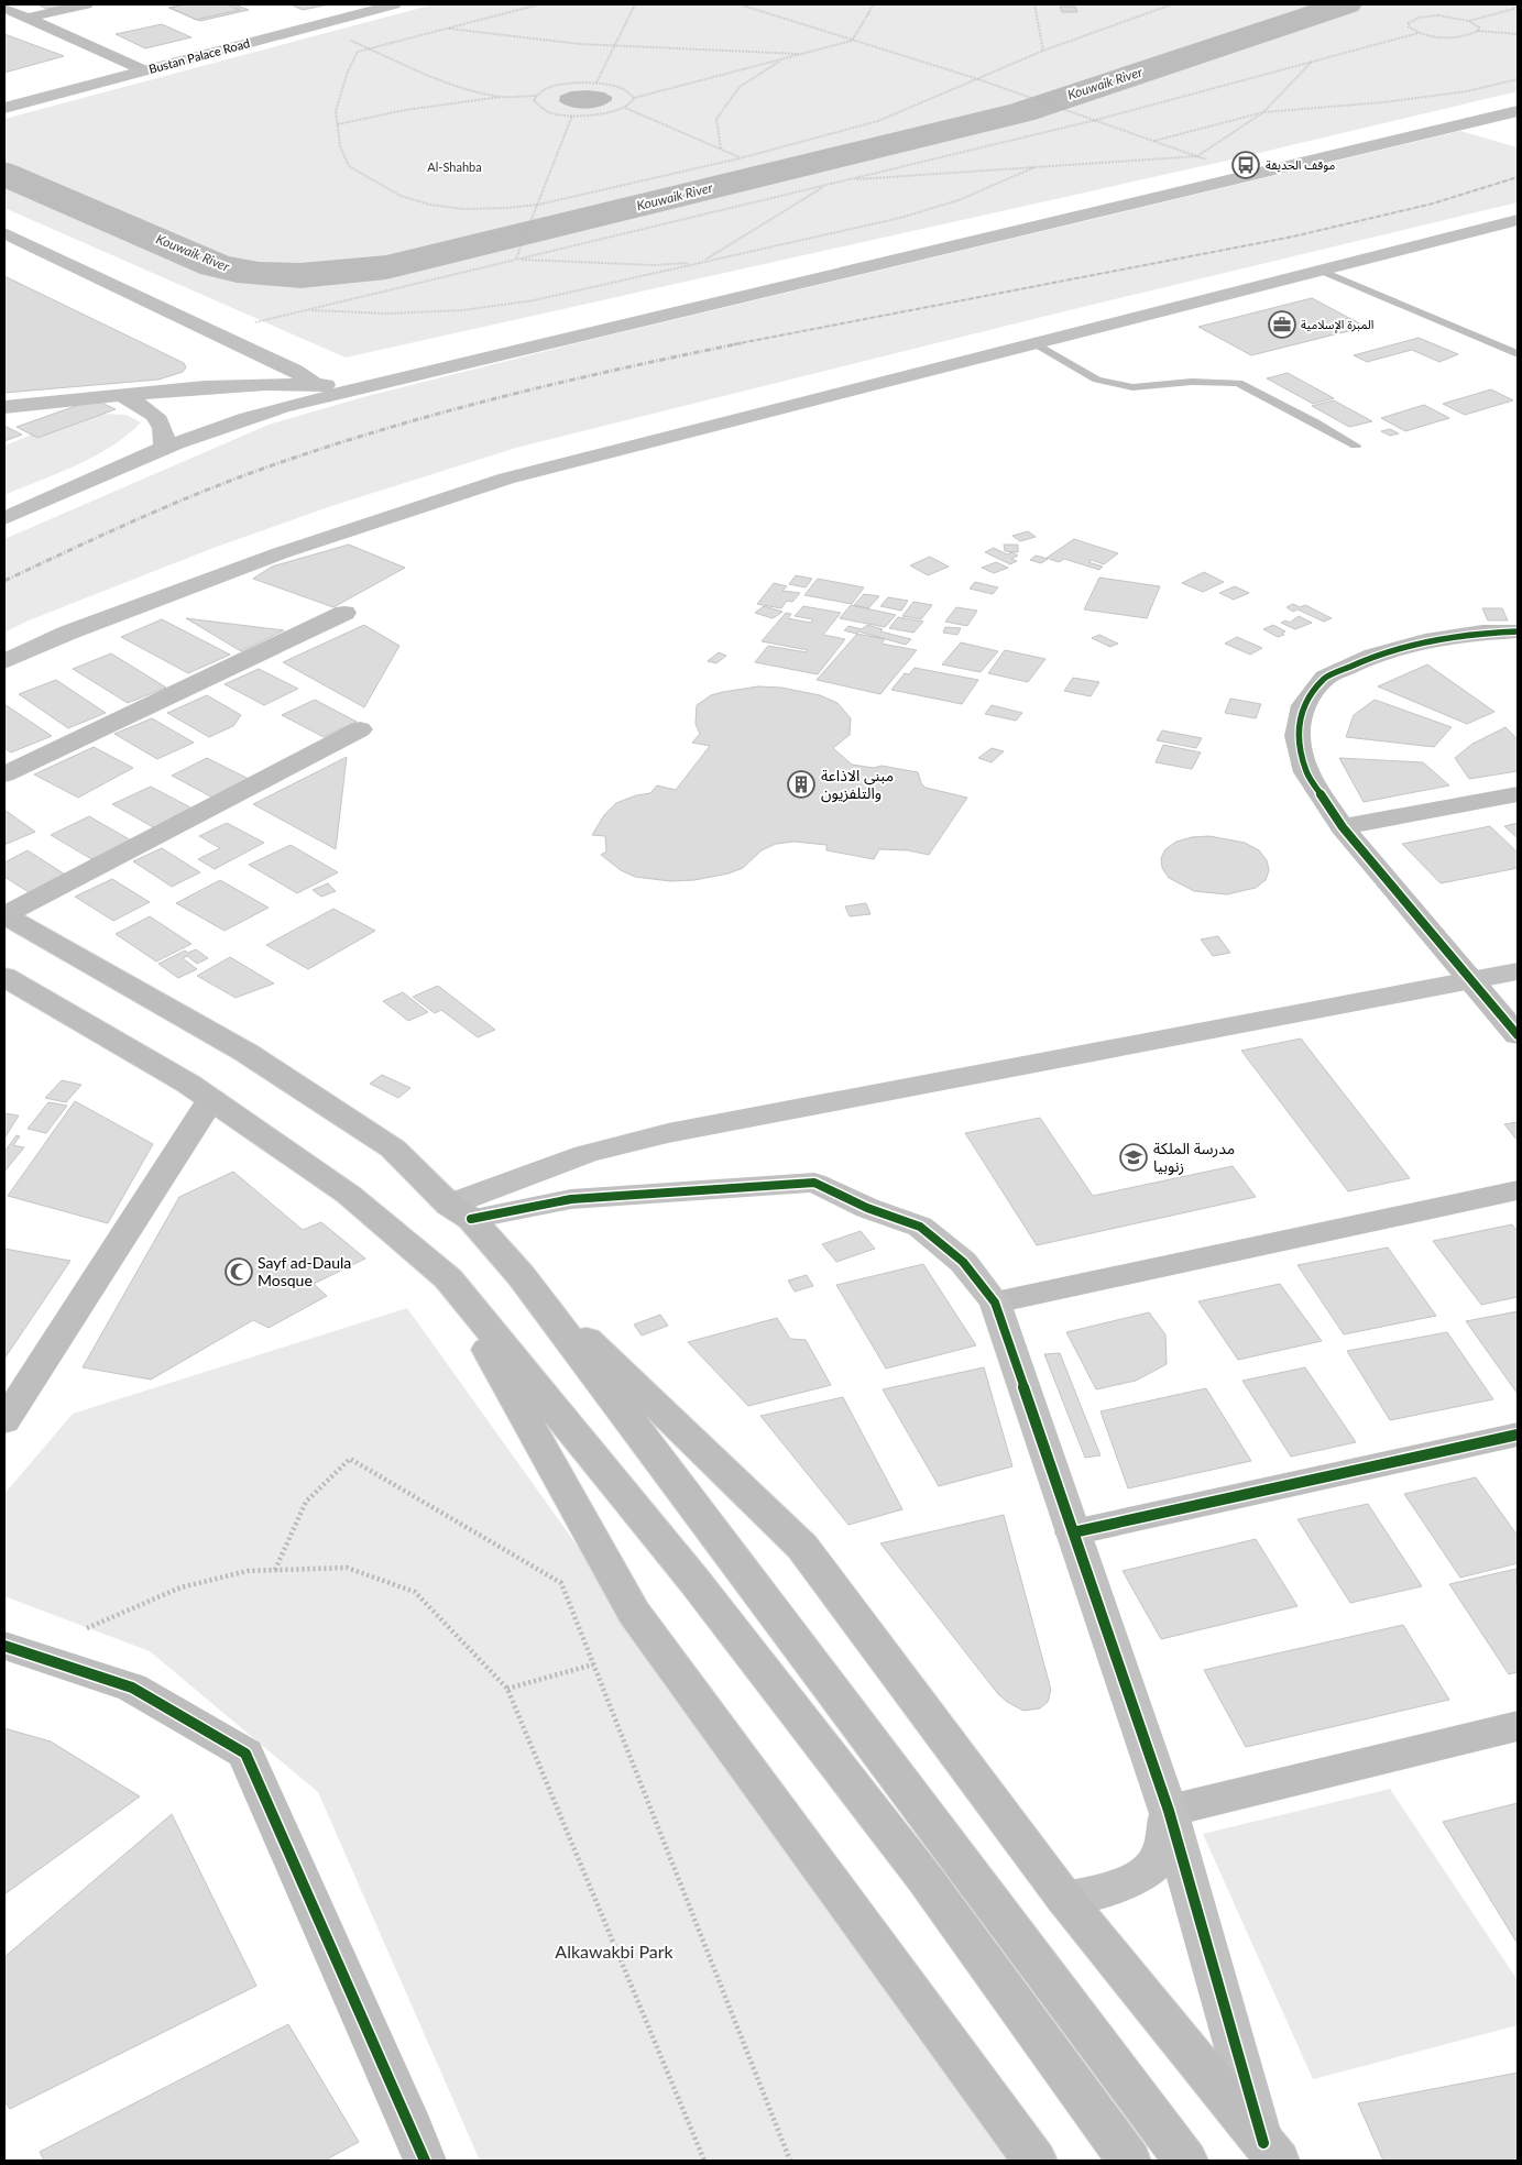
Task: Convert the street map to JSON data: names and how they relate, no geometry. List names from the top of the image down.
{
  "streets": {
    "main road": ["Bustan Palace Road"]
  },
  "water": ["Kouwaik River"],
  "parks": ["Al-Shahba", "Alkawakbi Park"],
  "places": {
    "bus stop": ["موقف الحديقة"],
    "office": ["المبرة الإسلامية"],
    "building": ["مبنى الاذاعة والتلفزيون"],
    "school or university": ["مدرسة الملكة زنوبيا"],
    "mosque": ["Sayf ad-Daula Mosque"]
  }
}
